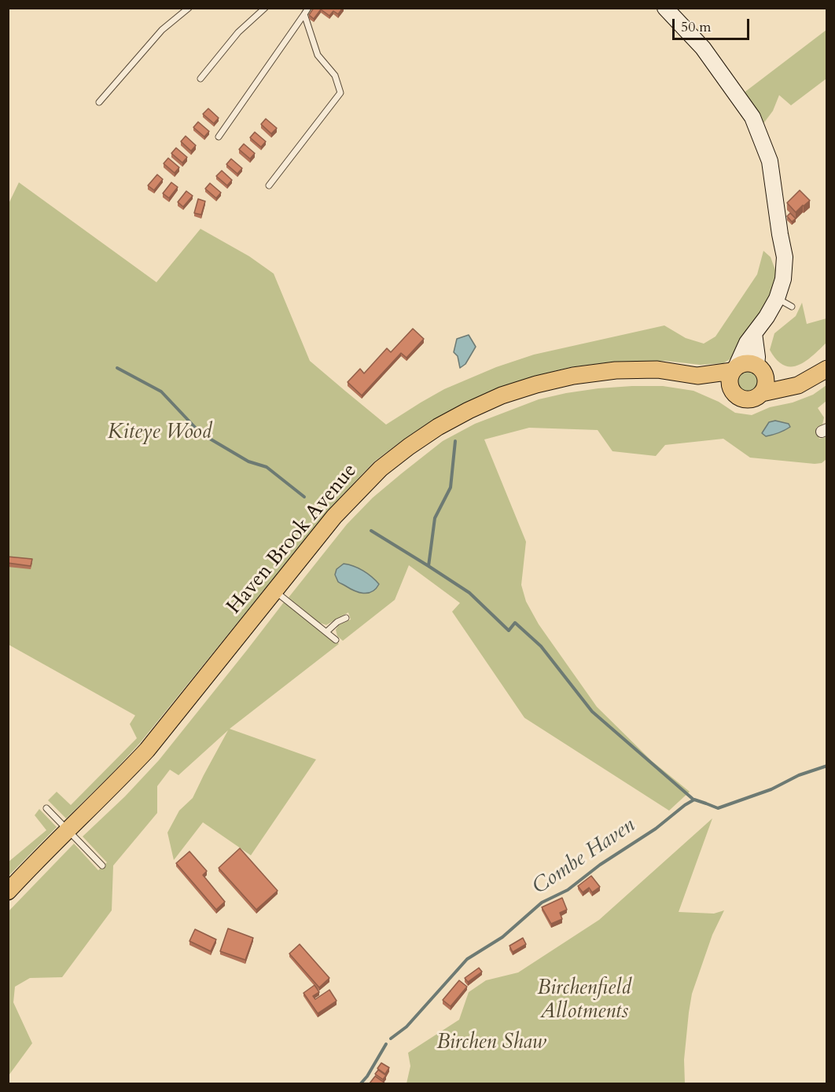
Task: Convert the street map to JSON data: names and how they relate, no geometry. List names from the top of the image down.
{
  "streets": {
    "main road": ["Haven Brook Avenue"]
  },
  "water": ["Combe Haven"],
  "parks": ["Kiteye Wood", "Birchenfield Allotments", "Birchen Shaw"],
  "scale_bar": "50 m"
}
